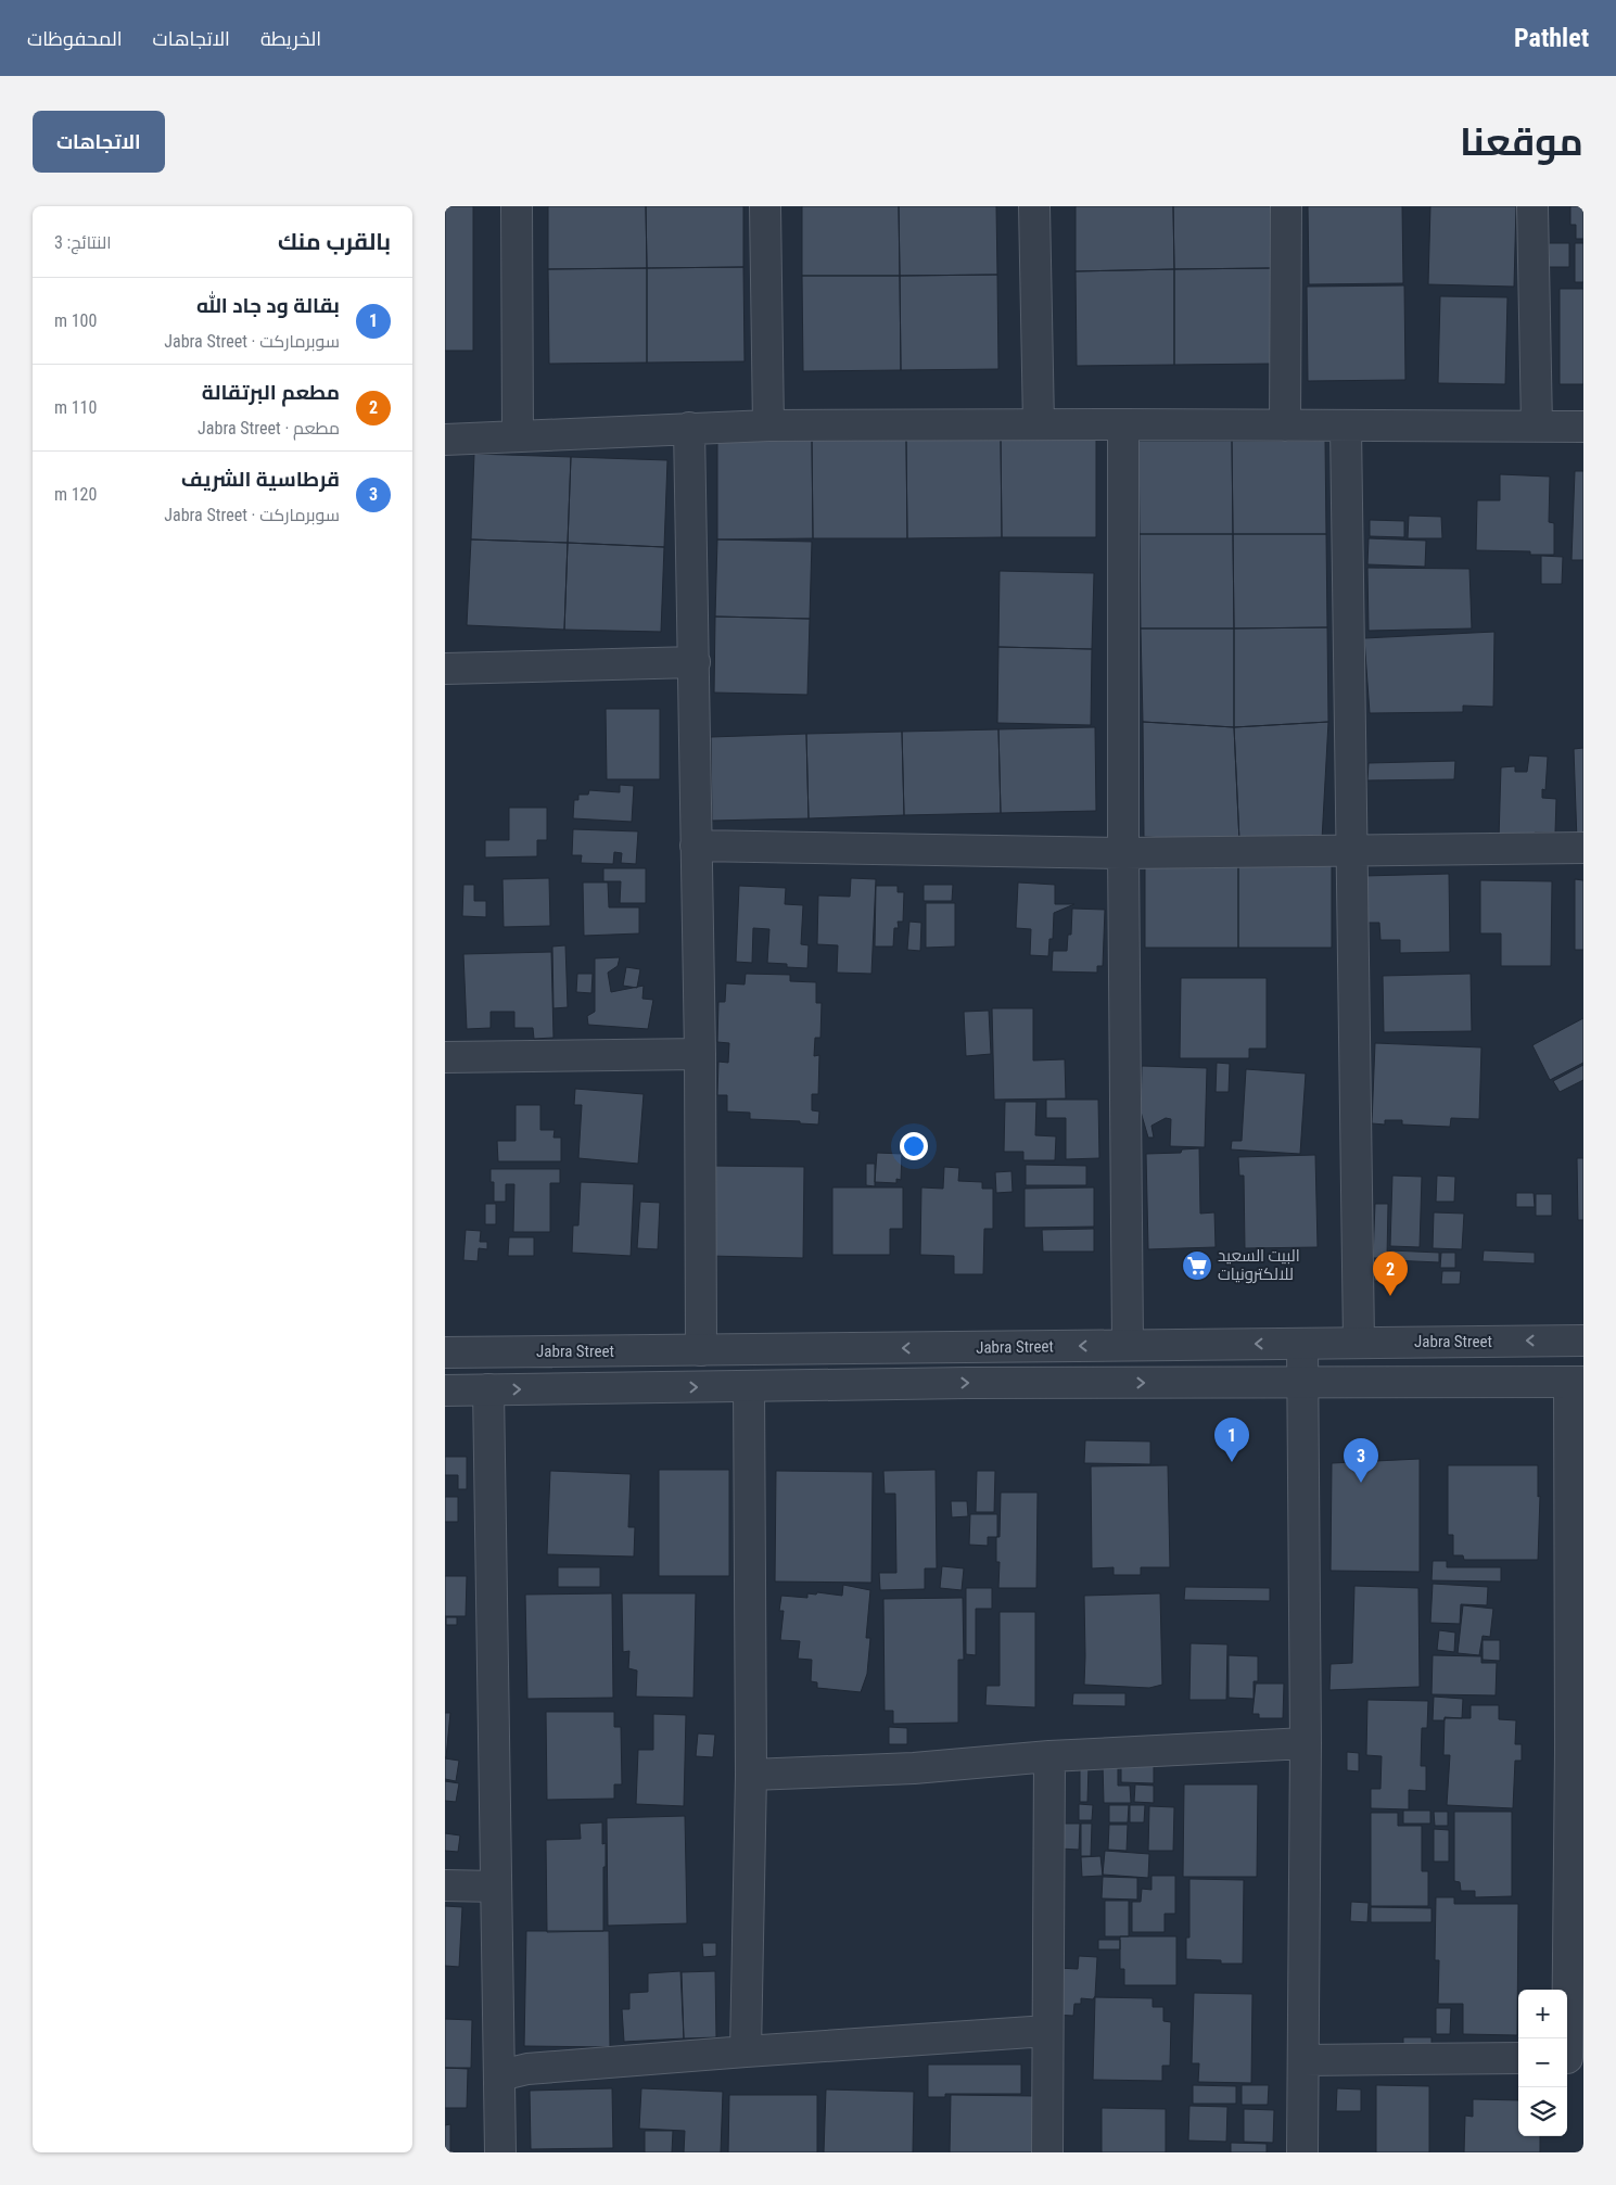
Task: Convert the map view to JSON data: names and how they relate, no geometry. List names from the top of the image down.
{
  "streets": {
    "street": ["Jabra Street"]
  },
  "places": {
    "supermarket": ["البيت السعيد للالكترونيات"]
  },
  "page": {
    "header": "Pathlet",
    "nav": ["الخريطة", "الاتجاهات", "المحفوظات"],
    "title": "موقعنا",
    "buttons": "الاتجاهات",
    "heading": ["بالقرب منك", "النتائج: 3"],
    "list": [
      {
        "mark": "1",
        "name": "بقالة ود جاد الله",
        "note": "سوبرماركت · Jabra Street",
        "value": "100 m"
      },
      {
        "mark": "2",
        "name": "مطعم البرتقالة",
        "note": "مطعم · Jabra Street",
        "value": "110 m"
      },
      {
        "mark": "3",
        "name": "قرطاسية الشريف",
        "note": "سوبرماركت · Jabra Street",
        "value": "120 m"
      }
    ],
    "pins": ["2", "1", "3"],
    "map_buttons": ["+", "−"]
  }
}
